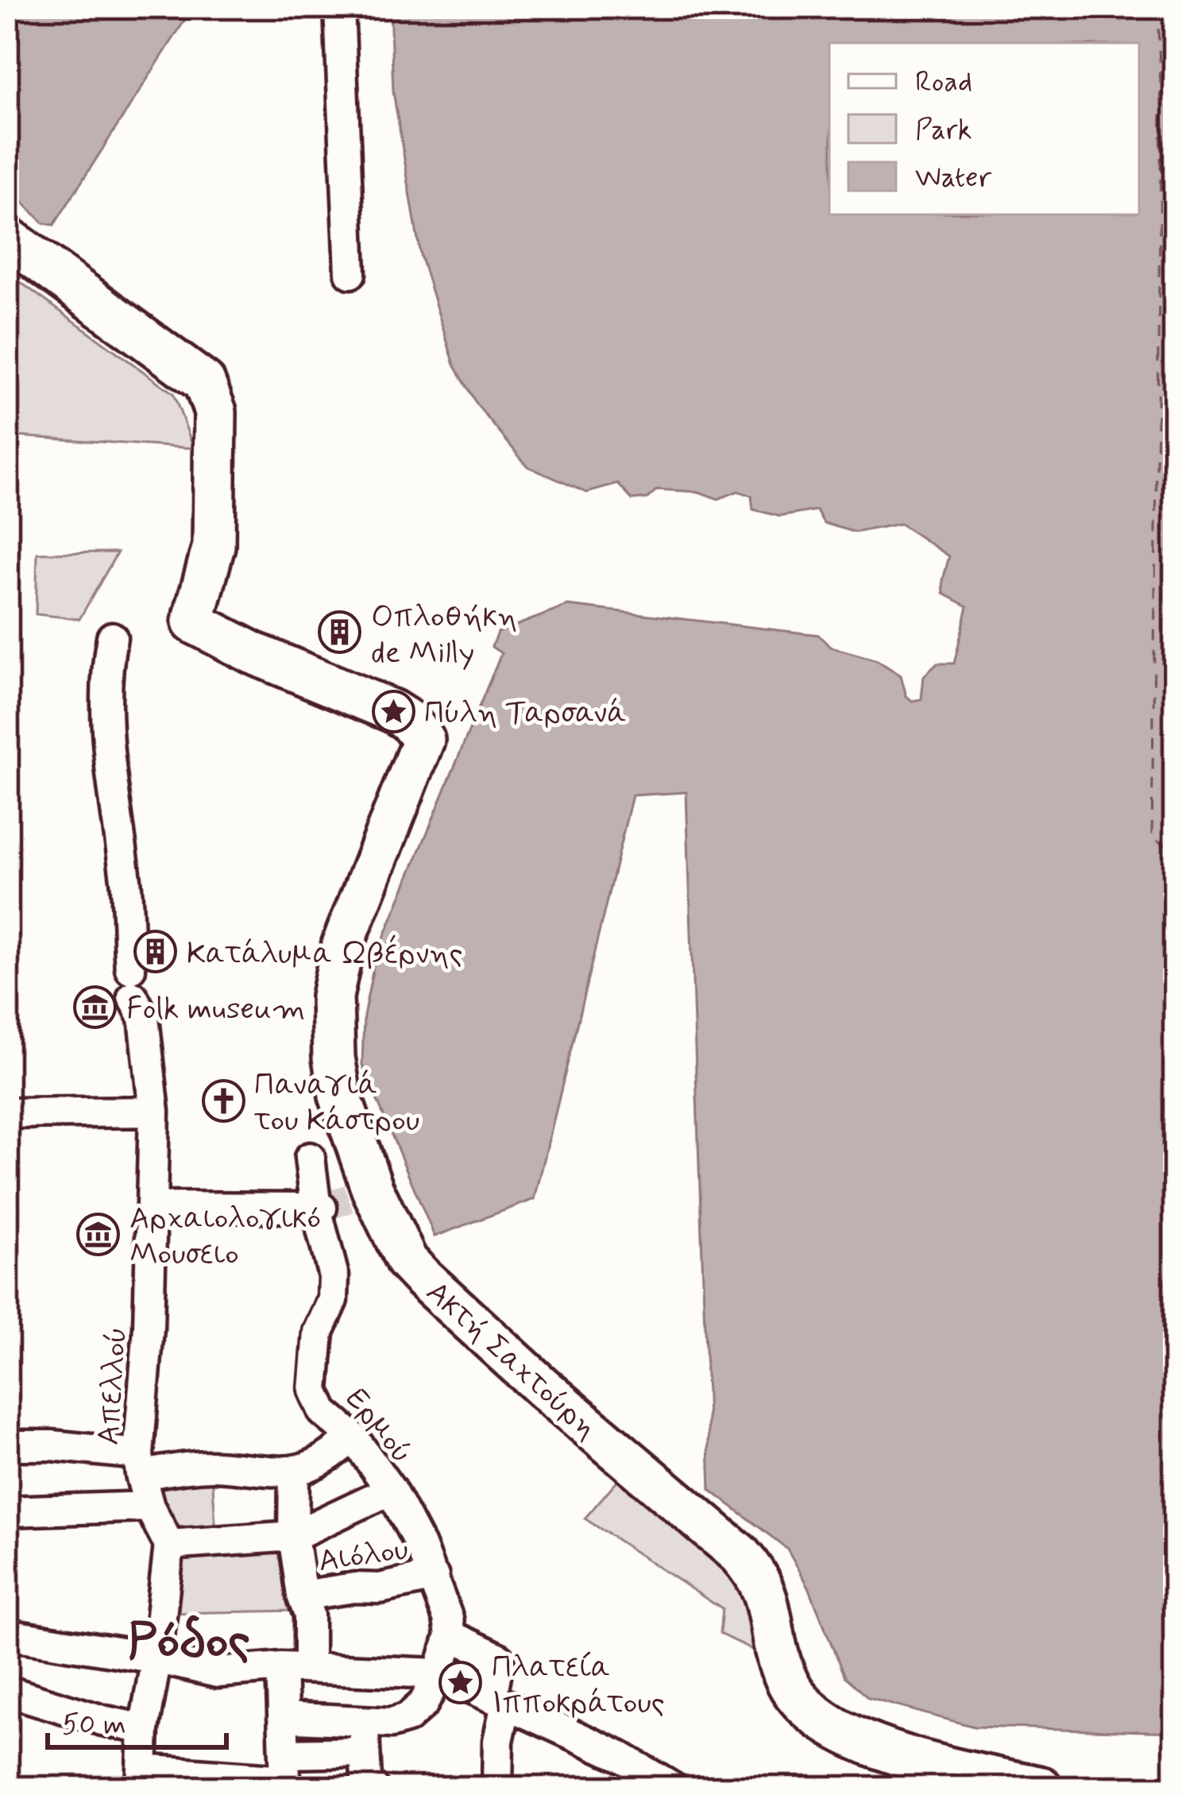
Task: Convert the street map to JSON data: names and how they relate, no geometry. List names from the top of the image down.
{
  "streets": {
    "main road": ["Ακτή Σαχτούρη"],
    "street": ["Απελλού", "Ερμού", "Αιόλου"]
  },
  "crossings": [
    ["Ερμού", "Αιόλου"]
  ],
  "districts": ["Ρόδος"],
  "places": {
    "building": ["Οπλοθήκη de Milly", "Κατάλυμα Ωβέρνης"],
    "place": ["Πύλη Ταρσανά", "Πλατεία Ιπποκράτους"],
    "museum": ["Folk museum", "Αρχαιολογικό Μουσειο"],
    "church": ["Παναγιά του Κάστρου"]
  },
  "legend": ["Road", "Park", "Water"],
  "scale_bar": "50 m"
}
